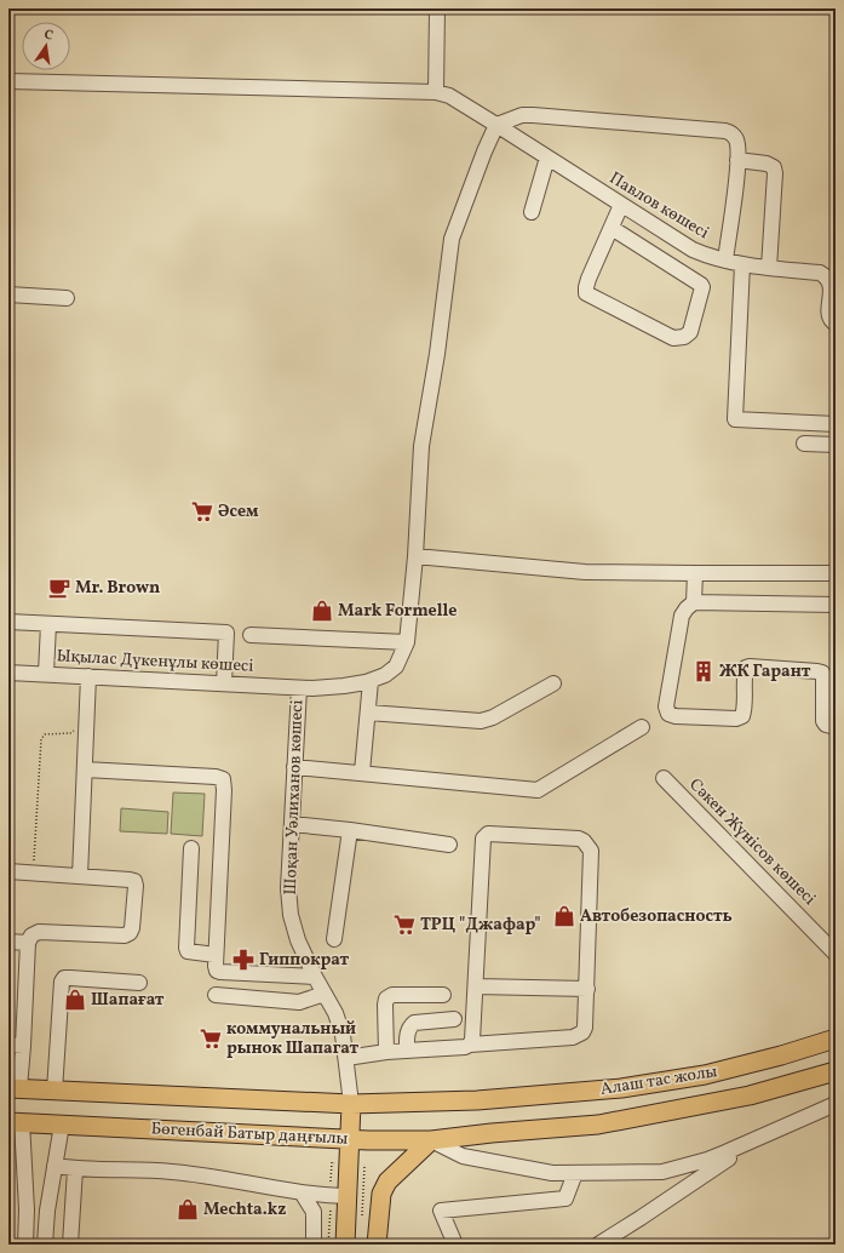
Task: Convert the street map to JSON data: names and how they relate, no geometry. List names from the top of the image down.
{
  "streets": {
    "main road": ["Шоқан Уәлиханов көшесі", "Алаш тас жолы", "Бөгенбай Батыр даңғылы"],
    "street": ["Павлов көшесі", "Ықылас Дүкенұлы көшесі", "Сәкен Жүнісов көшесі"]
  },
  "crossings": [
    ["Павлов көшесі", "Ықылас Дүкенұлы көшесі"],
    ["Ықылас Дүкенұлы көшесі", "Шоқан Уәлиханов көшесі"],
    ["Шоқан Уәлиханов көшесі", "Бөгенбай Батыр даңғылы"],
    ["Алаш тас жолы", "Бөгенбай Батыр даңғылы"]
  ],
  "places": {
    "supermarket": ["Әсем", "ТРЦ \"Джафар\"", "коммунальный рынок Шапагат"],
    "cafe": ["Mr. Brown"],
    "shop": [
      "Mark Formelle",
      "Автобезопасность",
      "Шапағат",
      "Mechta.kz"
    ],
    "building": ["ЖК Гарант"],
    "pharmacy": ["Гиппократ"]
  },
  "north": "top"
}
